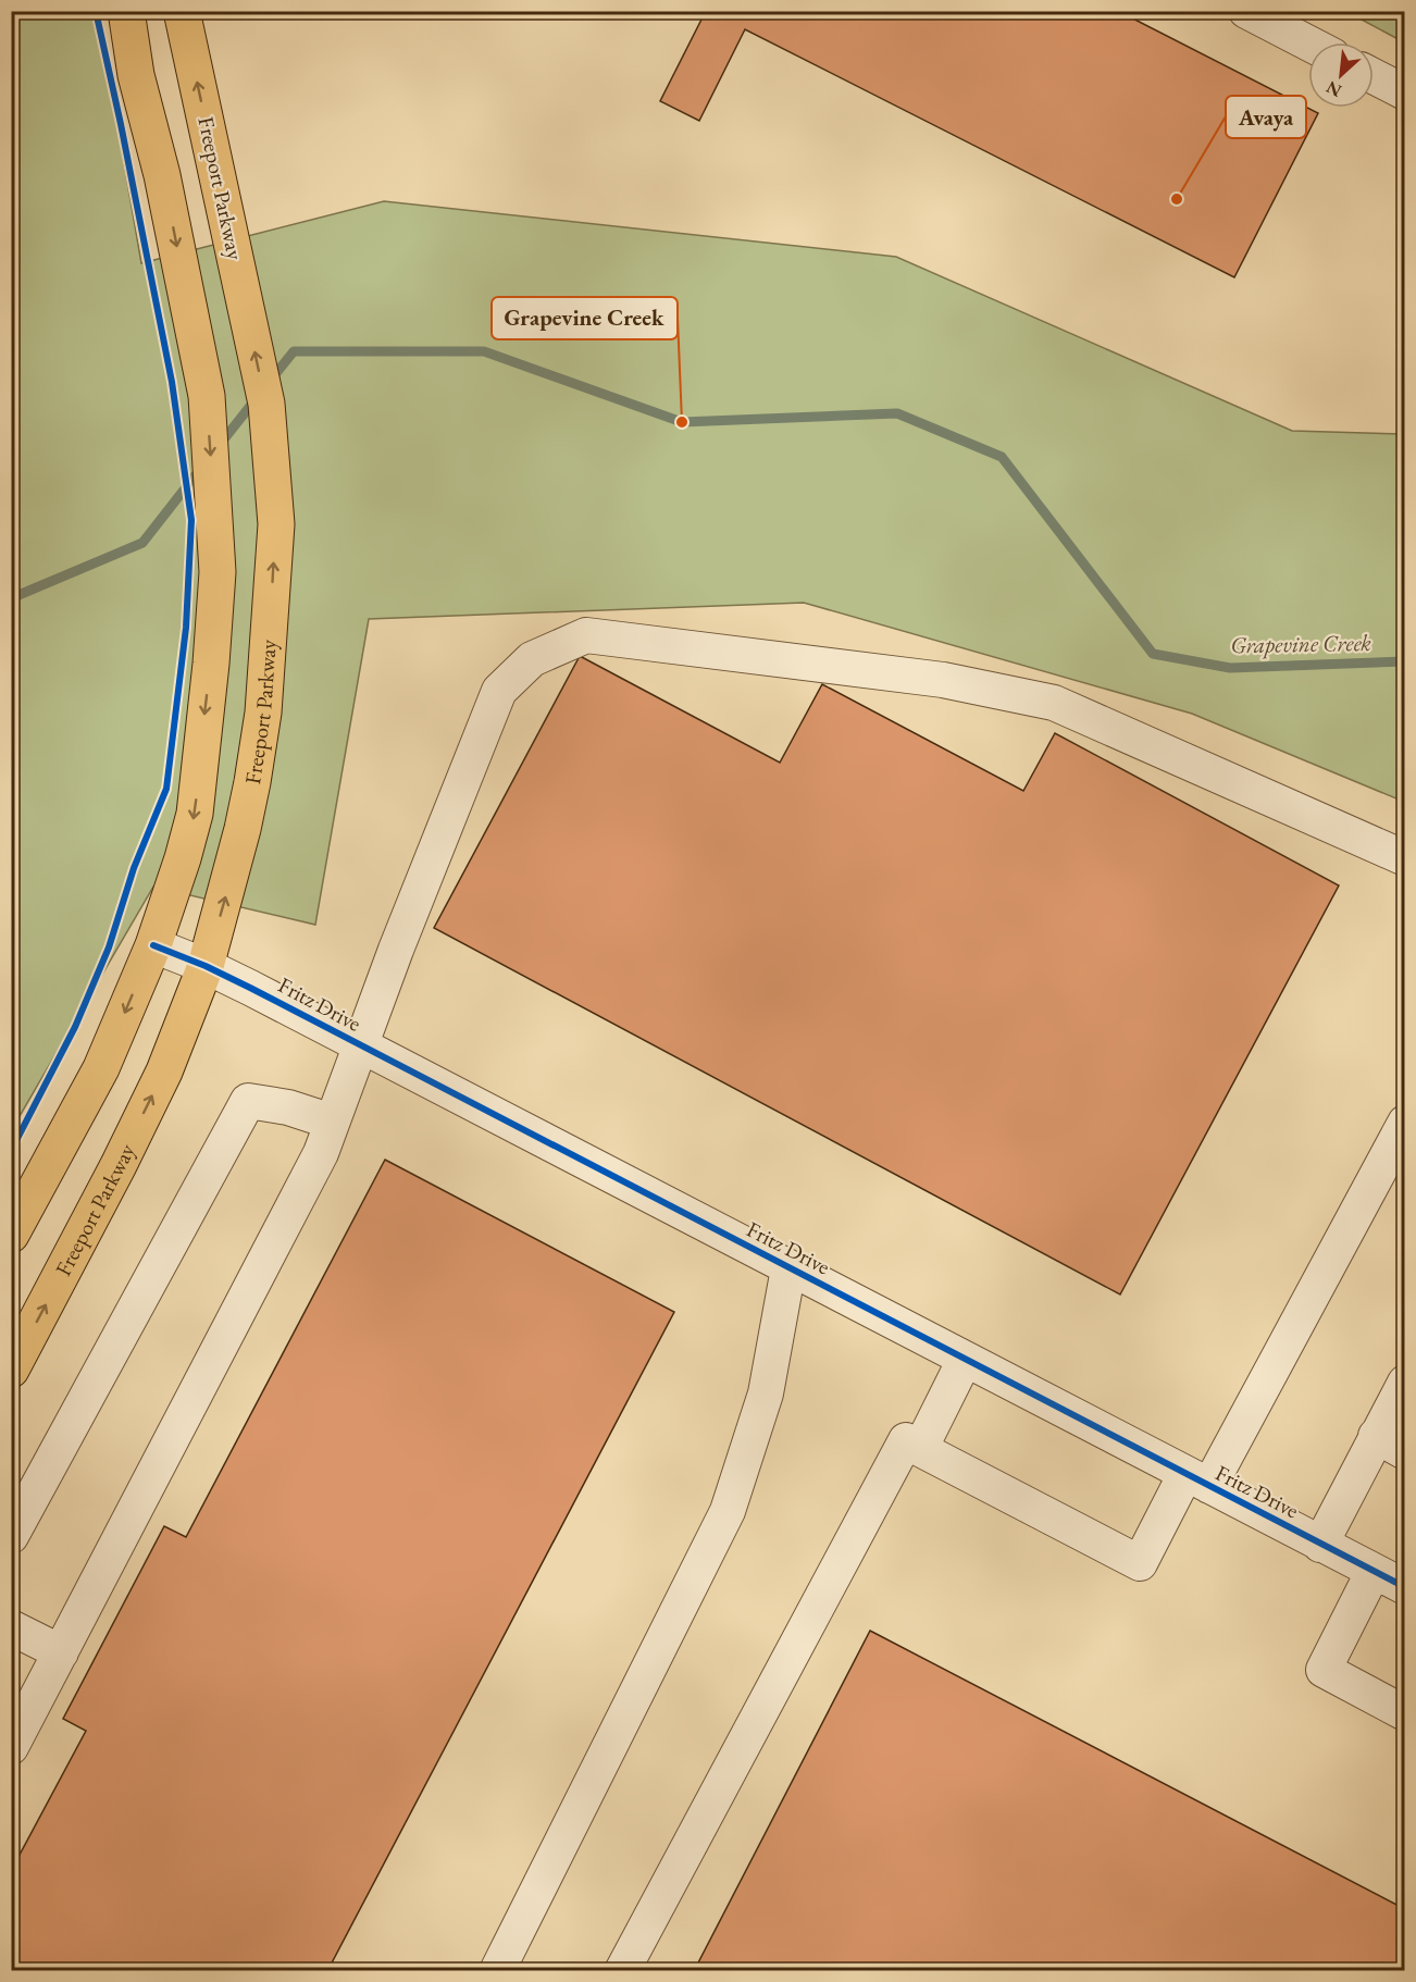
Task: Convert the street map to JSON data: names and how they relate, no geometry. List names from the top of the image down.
{
  "streets": {
    "main road": ["Freeport Parkway"],
    "street": ["Fritz Drive"]
  },
  "crossings": [
    ["Freeport Parkway", "Fritz Drive"]
  ],
  "water": ["Grapevine Creek"],
  "places": ["Avaya", "Grapevine Creek"],
  "north": "bottom left"
}
